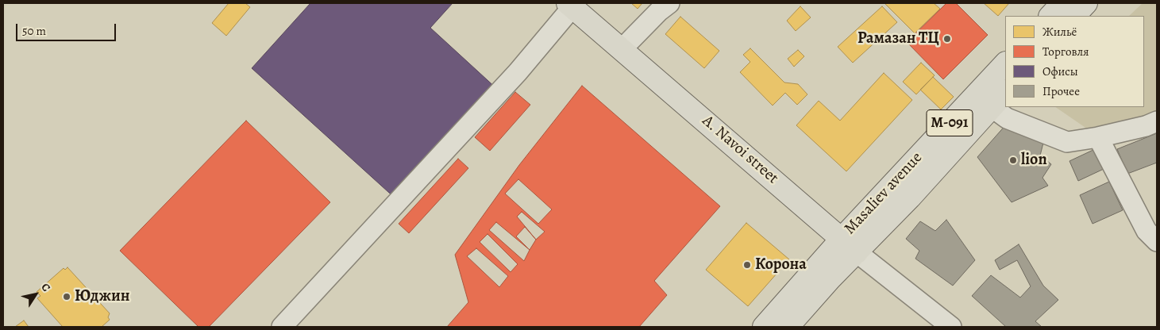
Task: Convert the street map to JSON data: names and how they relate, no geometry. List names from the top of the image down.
{
  "streets": {
    "main road": ["М-091", "A. Navoi street", "Masaliev avenue"]
  },
  "crossings": [
    ["A. Navoi street", "Masaliev avenue"]
  ],
  "places": [
    "Рамазан ТЦ",
    "lion",
    "Корона",
    "Юджин"
  ],
  "legend": [
    "Жильё",
    "Торговля",
    "Офисы",
    "Прочее"
  ],
  "scale_bar": "50 m",
  "north": "top right"
}
